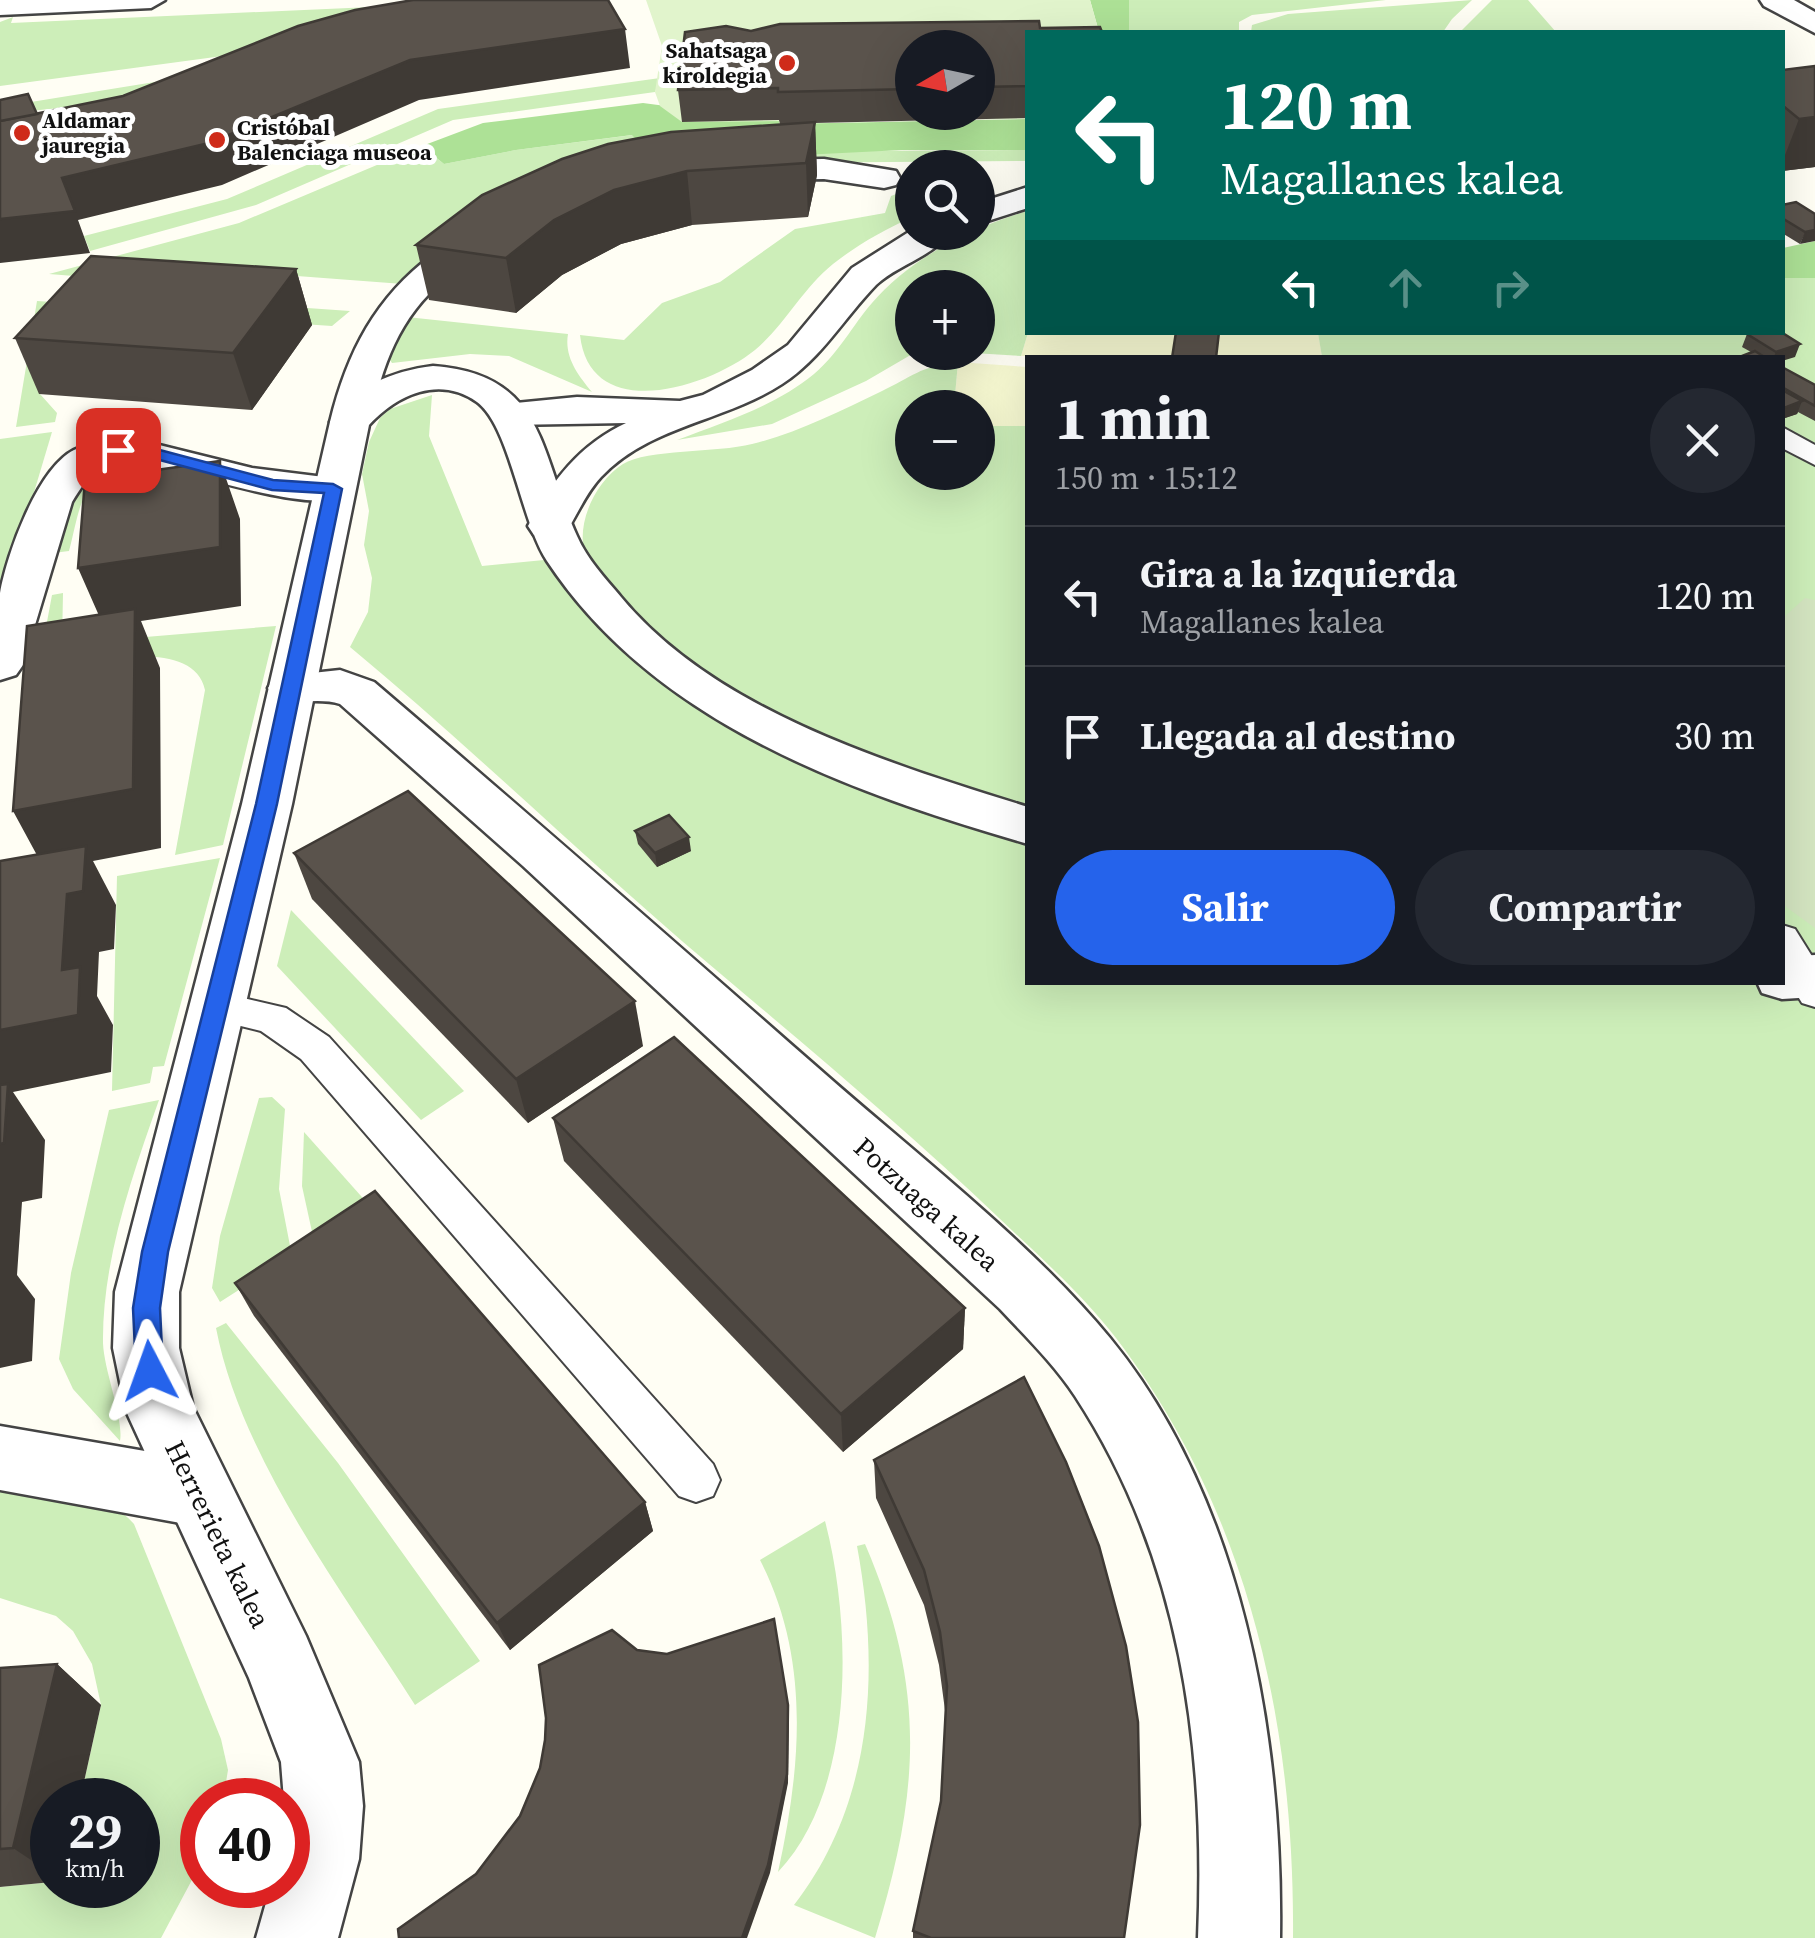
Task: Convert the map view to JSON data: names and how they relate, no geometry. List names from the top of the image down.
{
  "streets": {
    "street": ["Potzuaga kalea", "Herrerieta kalea"]
  },
  "crossings": [
    ["Potzuaga kalea", "Herrerieta kalea"]
  ],
  "places": ["Sahatsaga kiroldegia", "Aldamar jauregia", "Cristóbal Balenciaga museoa"],
  "north": "left",
  "page": {
    "map_buttons": ["+", "−"],
    "turn": ["120 m", "Magallanes kalea"],
    "heading": ["1 min", "150 m · 15:12"],
    "list": [
      {
        "name": "Gira a la izquierda",
        "note": "Magallanes kalea",
        "value": "120 m"
      },
      {
        "name": "Llegada al destino",
        "value": "30 m"
      }
    ],
    "buttons": ["Salir", "Compartir"],
    "speed": "29 km/h",
    "limit": "40"
  }
}
